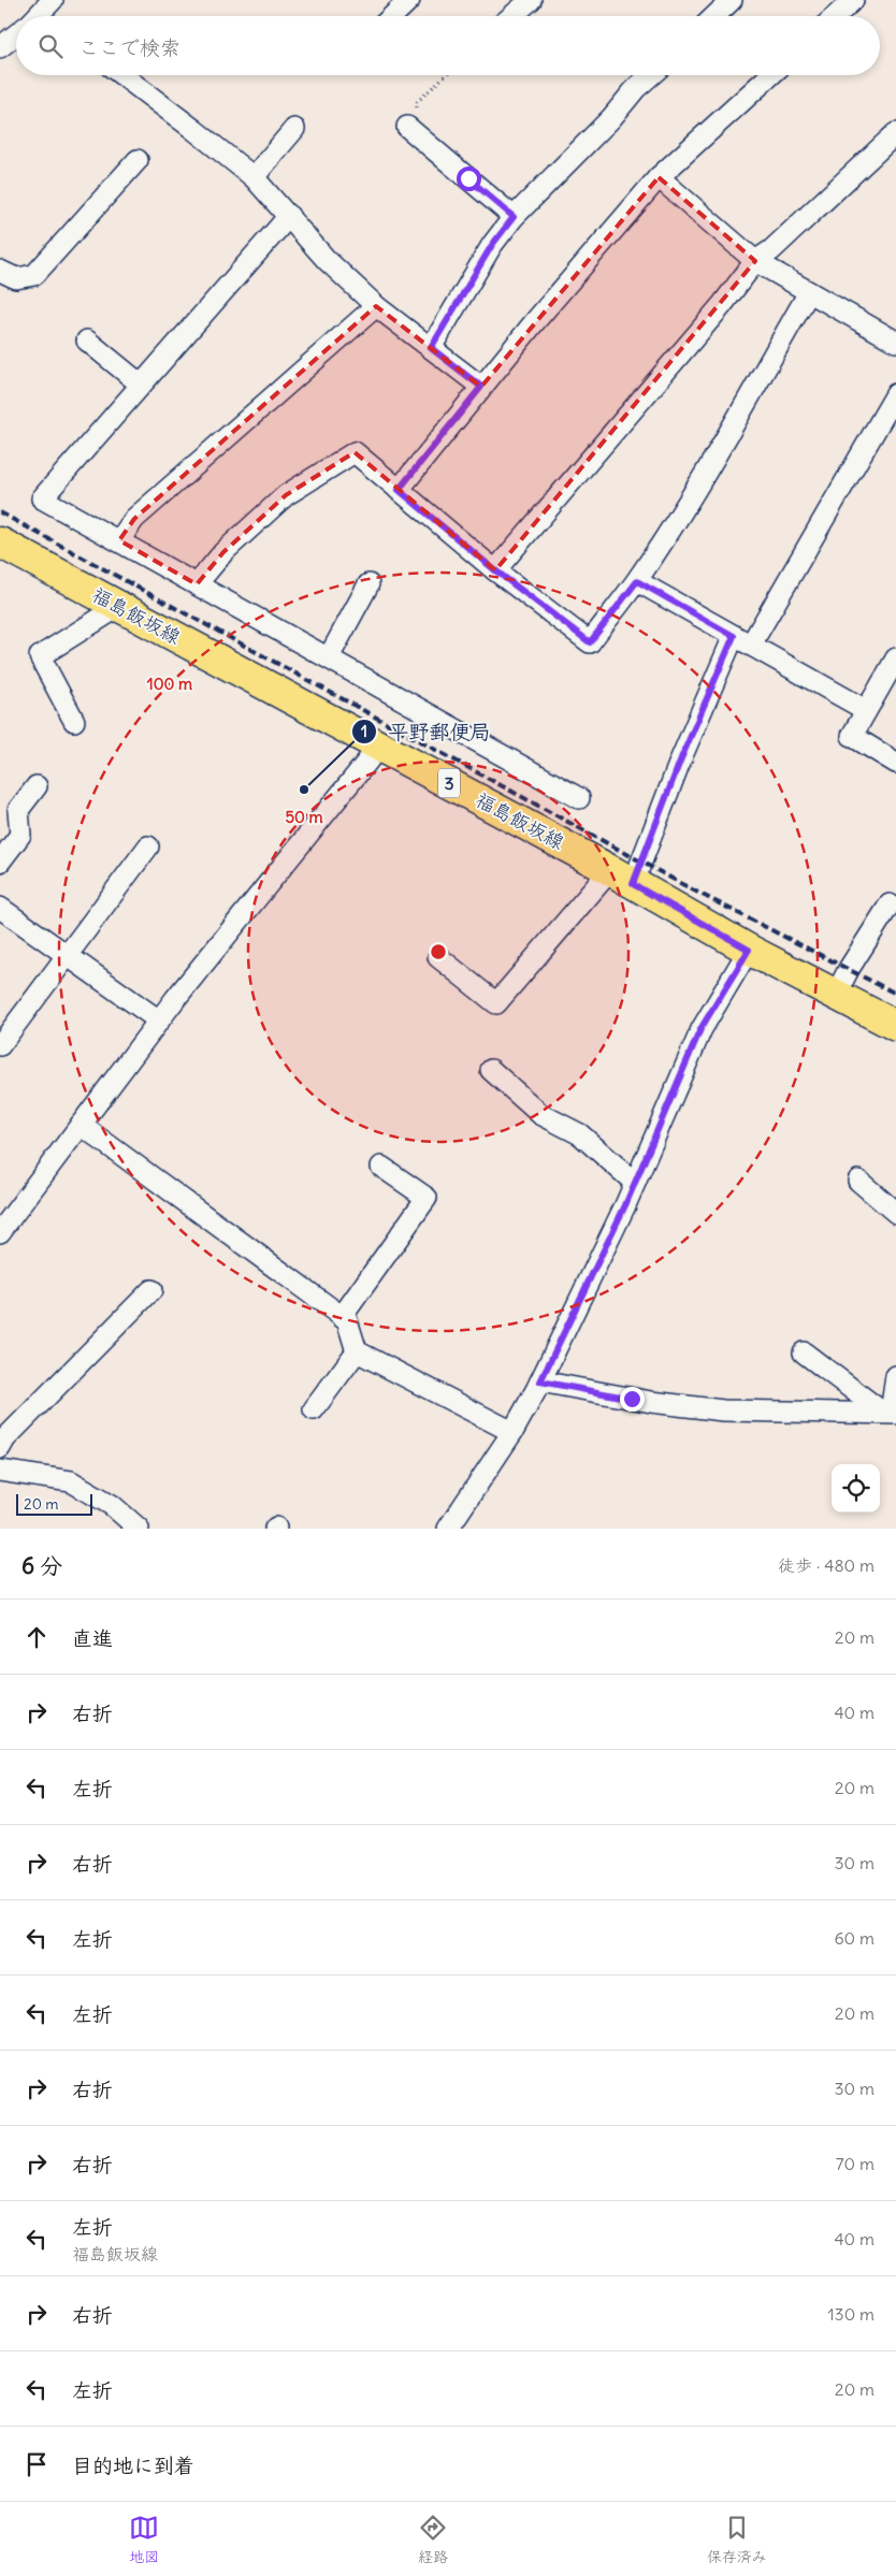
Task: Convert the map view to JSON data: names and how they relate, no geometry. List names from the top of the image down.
{
  "streets": {
    "main road": ["福島飯坂線", "3"]
  },
  "places": ["平野郵便局"],
  "scale_bar": "20 m",
  "page": {
    "search": "ここで検索",
    "scale": "20 m",
    "heading": ["6 分", "徒歩 · 480 m"],
    "list": [
      ["直進", "20 m"],
      ["右折", "40 m"],
      ["左折", "20 m"],
      ["右折", "30 m"],
      ["左折", "60 m"],
      ["左折", "20 m"],
      ["右折", "30 m"],
      ["右折", "70 m"],
      ["左折", "福島飯坂線", "40 m"],
      ["右折", "130 m"],
      ["左折", "20 m"],
      "目的地に到着"
    ],
    "nav": ["地図", "経路", "保存済み"]
  },
  "rings": ["100 m", "50 m"]
}
